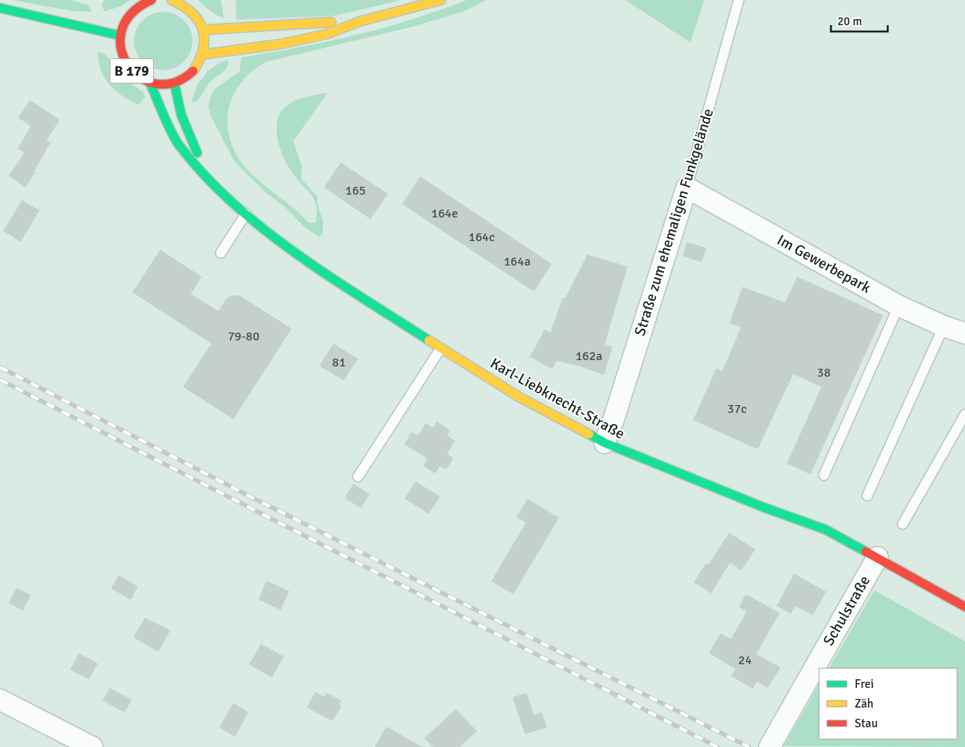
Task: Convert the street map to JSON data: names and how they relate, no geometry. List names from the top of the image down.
{
  "streets": {
    "street": [
      "B 179",
      "Straße zum ehemaligen Funkgelände",
      "Im Gewerbepark",
      "Karl-Liebknecht-Straße",
      "Schulstraße"
    ]
  },
  "crossings": [
    ["B 179", "Karl-Liebknecht-Straße"],
    ["Straße zum ehemaligen Funkgelände", "Im Gewerbepark"],
    ["Straße zum ehemaligen Funkgelände", "Karl-Liebknecht-Straße"],
    ["Karl-Liebknecht-Straße", "Schulstraße"]
  ],
  "house_numbers": [
    "165",
    "164e",
    "164c",
    "164a",
    "79-80",
    "162a",
    "81",
    "38",
    "37c",
    "24"
  ],
  "legend": ["Frei", "Zäh", "Stau"],
  "scale_bar": "20 m"
}
